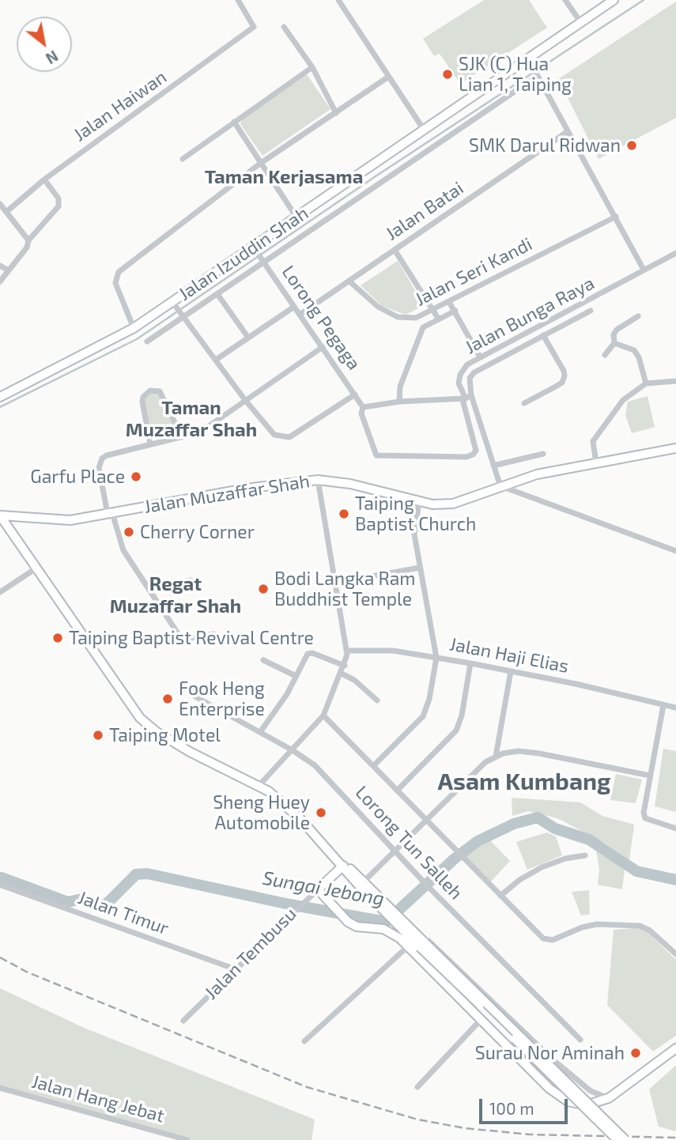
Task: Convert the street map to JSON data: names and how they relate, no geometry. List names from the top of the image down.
{
  "streets": {
    "main road": ["Jalan Izuddin Shah", "Jalan Muzaffar Shah", "Jalan Tembusu"],
    "street": [
      "Jalan Haiwan",
      "Jalan Batai",
      "Jalan Seri Kandi",
      "Jalan Bunga Raya",
      "Lorong Pegaga",
      "Jalan Haji Elias",
      "Lorong Tun Salleh",
      "Jalan Timur",
      "Jalan Hang Jebat"
    ]
  },
  "crossings": [
    ["Jalan Batai", "Jalan Seri Kandi"],
    ["Jalan Batai", "Lorong Pegaga"],
    ["Jalan Izuddin Shah", "Lorong Pegaga"],
    ["Jalan Bunga Raya", "Jalan Muzaffar Shah"],
    ["Jalan Timur", "Jalan Tembusu"]
  ],
  "districts": [
    "Taman Kerjasama",
    "Taman Muzaffar Shah",
    "Regat Muzaffar Shah",
    "Asam Kumbang"
  ],
  "water": ["Sungai Jebong"],
  "places": [
    "SJK (C) Hua Lian 1, Taiping",
    "SMK Darul Ridwan",
    "Garfu Place",
    "Taiping Baptist Church",
    "Cherry Corner",
    "Bodi Langka Ram Buddhist Temple",
    "Taiping Baptist Revival Centre",
    "Fook Heng Enterprise",
    "Taiping Motel",
    "Sheng Huey Automobile",
    "Surau Nor Aminah"
  ],
  "scale_bar": "100 m",
  "north": "bottom right"
}
